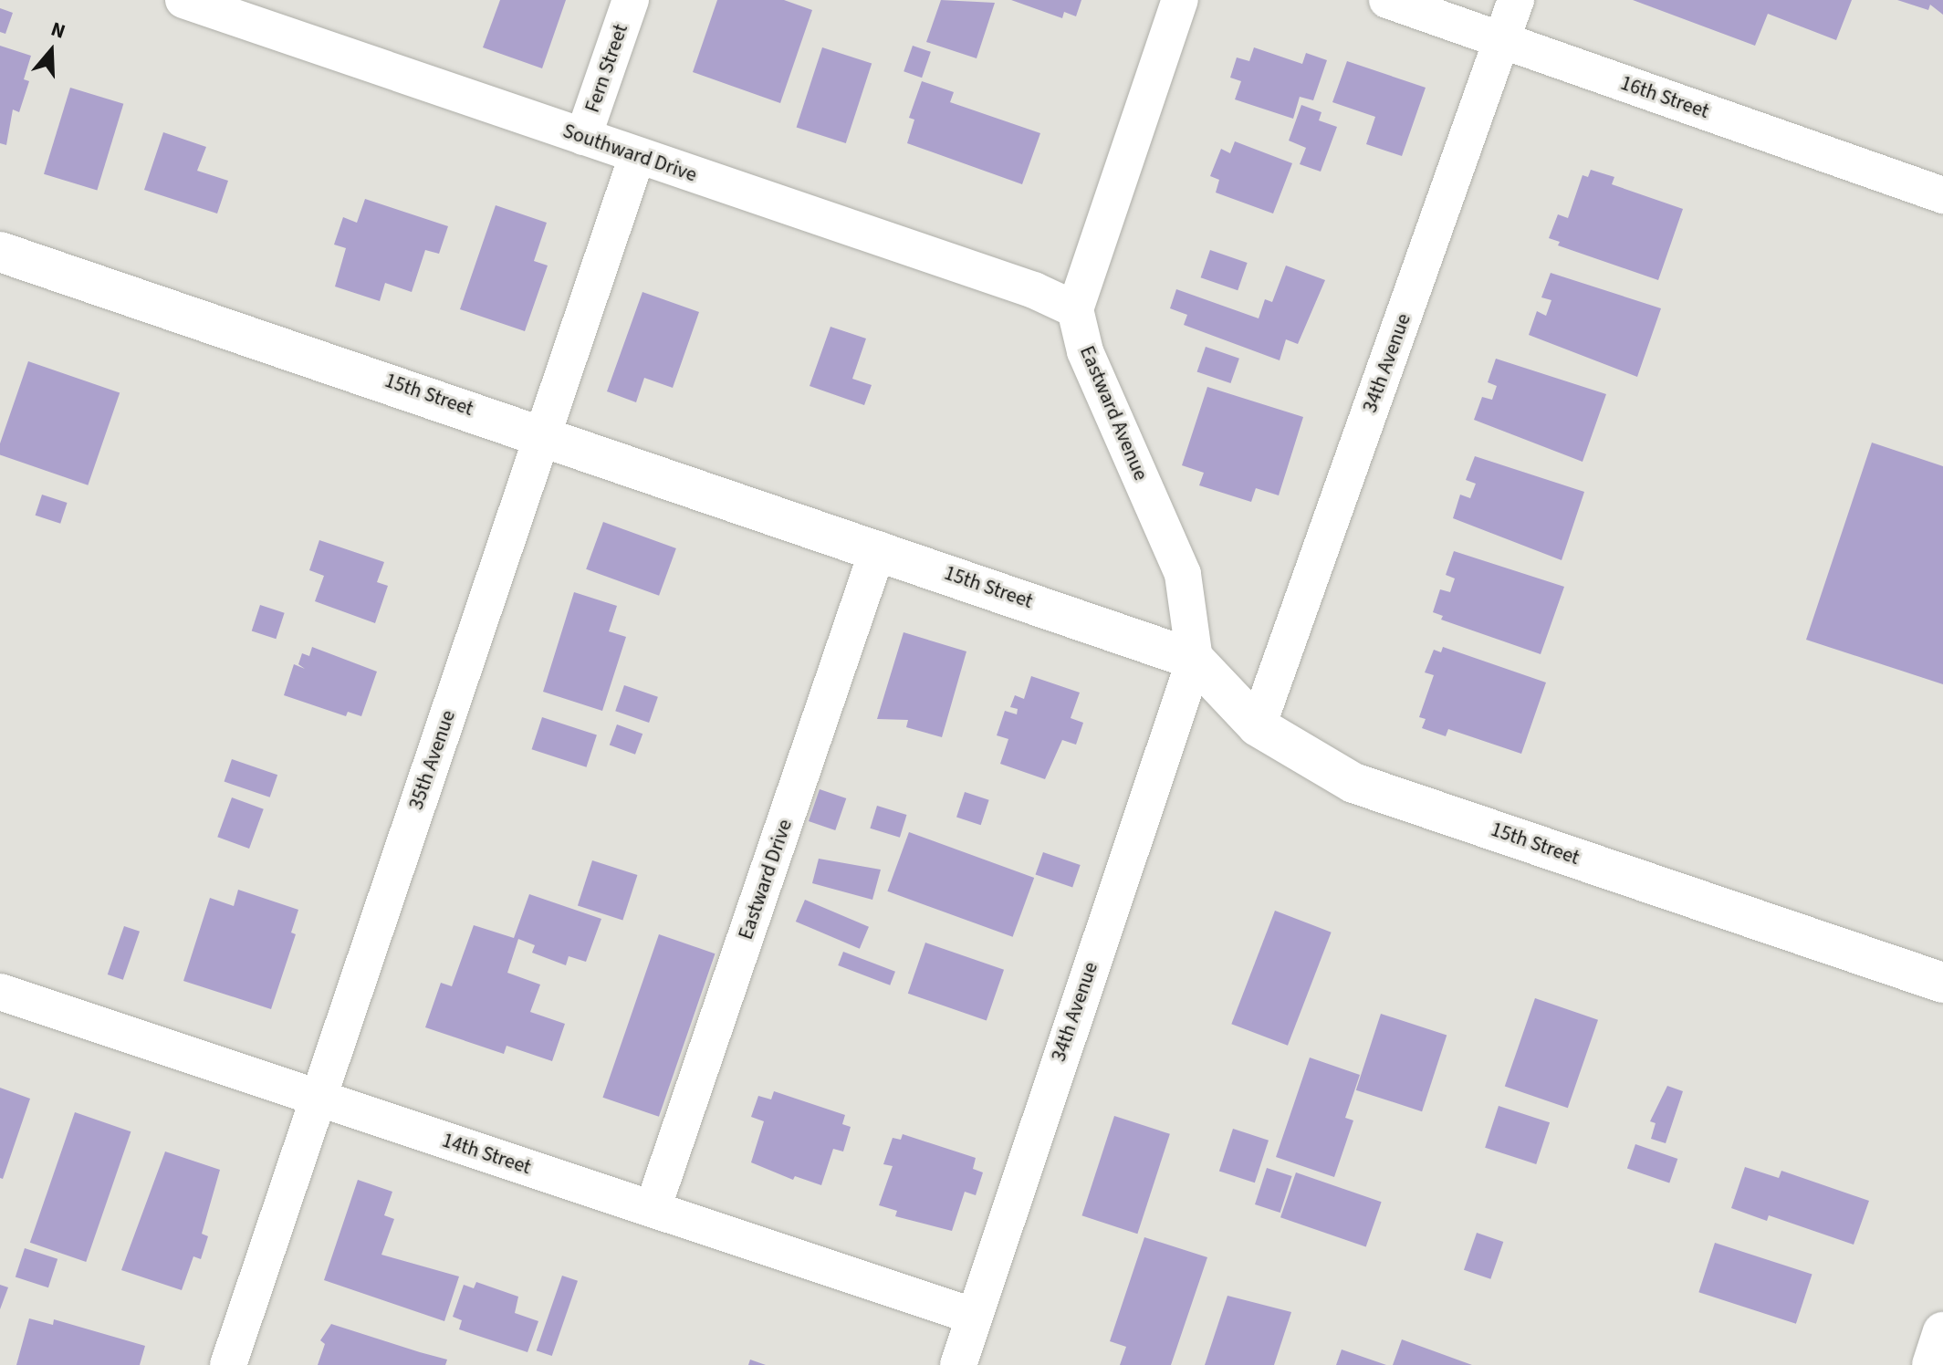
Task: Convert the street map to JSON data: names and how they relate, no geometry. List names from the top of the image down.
{
  "streets": {
    "main road": ["15th Street"],
    "street": [
      "Fern Street",
      "16th Street",
      "Southward Drive",
      "34th Avenue",
      "Eastward Avenue",
      "35th Avenue",
      "Eastward Drive",
      "14th Street"
    ]
  },
  "crossings": [
    ["Fern Street", "Southward Drive"],
    ["16th Street", "34th Avenue"],
    ["Southward Drive", "Eastward Avenue"],
    ["Southward Drive", "35th Avenue"],
    ["34th Avenue", "15th Street"],
    ["34th Avenue", "Eastward Avenue"],
    ["34th Avenue", "14th Street"],
    ["15th Street", "Eastward Avenue"],
    ["15th Street", "35th Avenue"],
    ["15th Street", "Eastward Drive"],
    ["35th Avenue", "14th Street"],
    ["Eastward Drive", "14th Street"]
  ],
  "north": "top"
}
